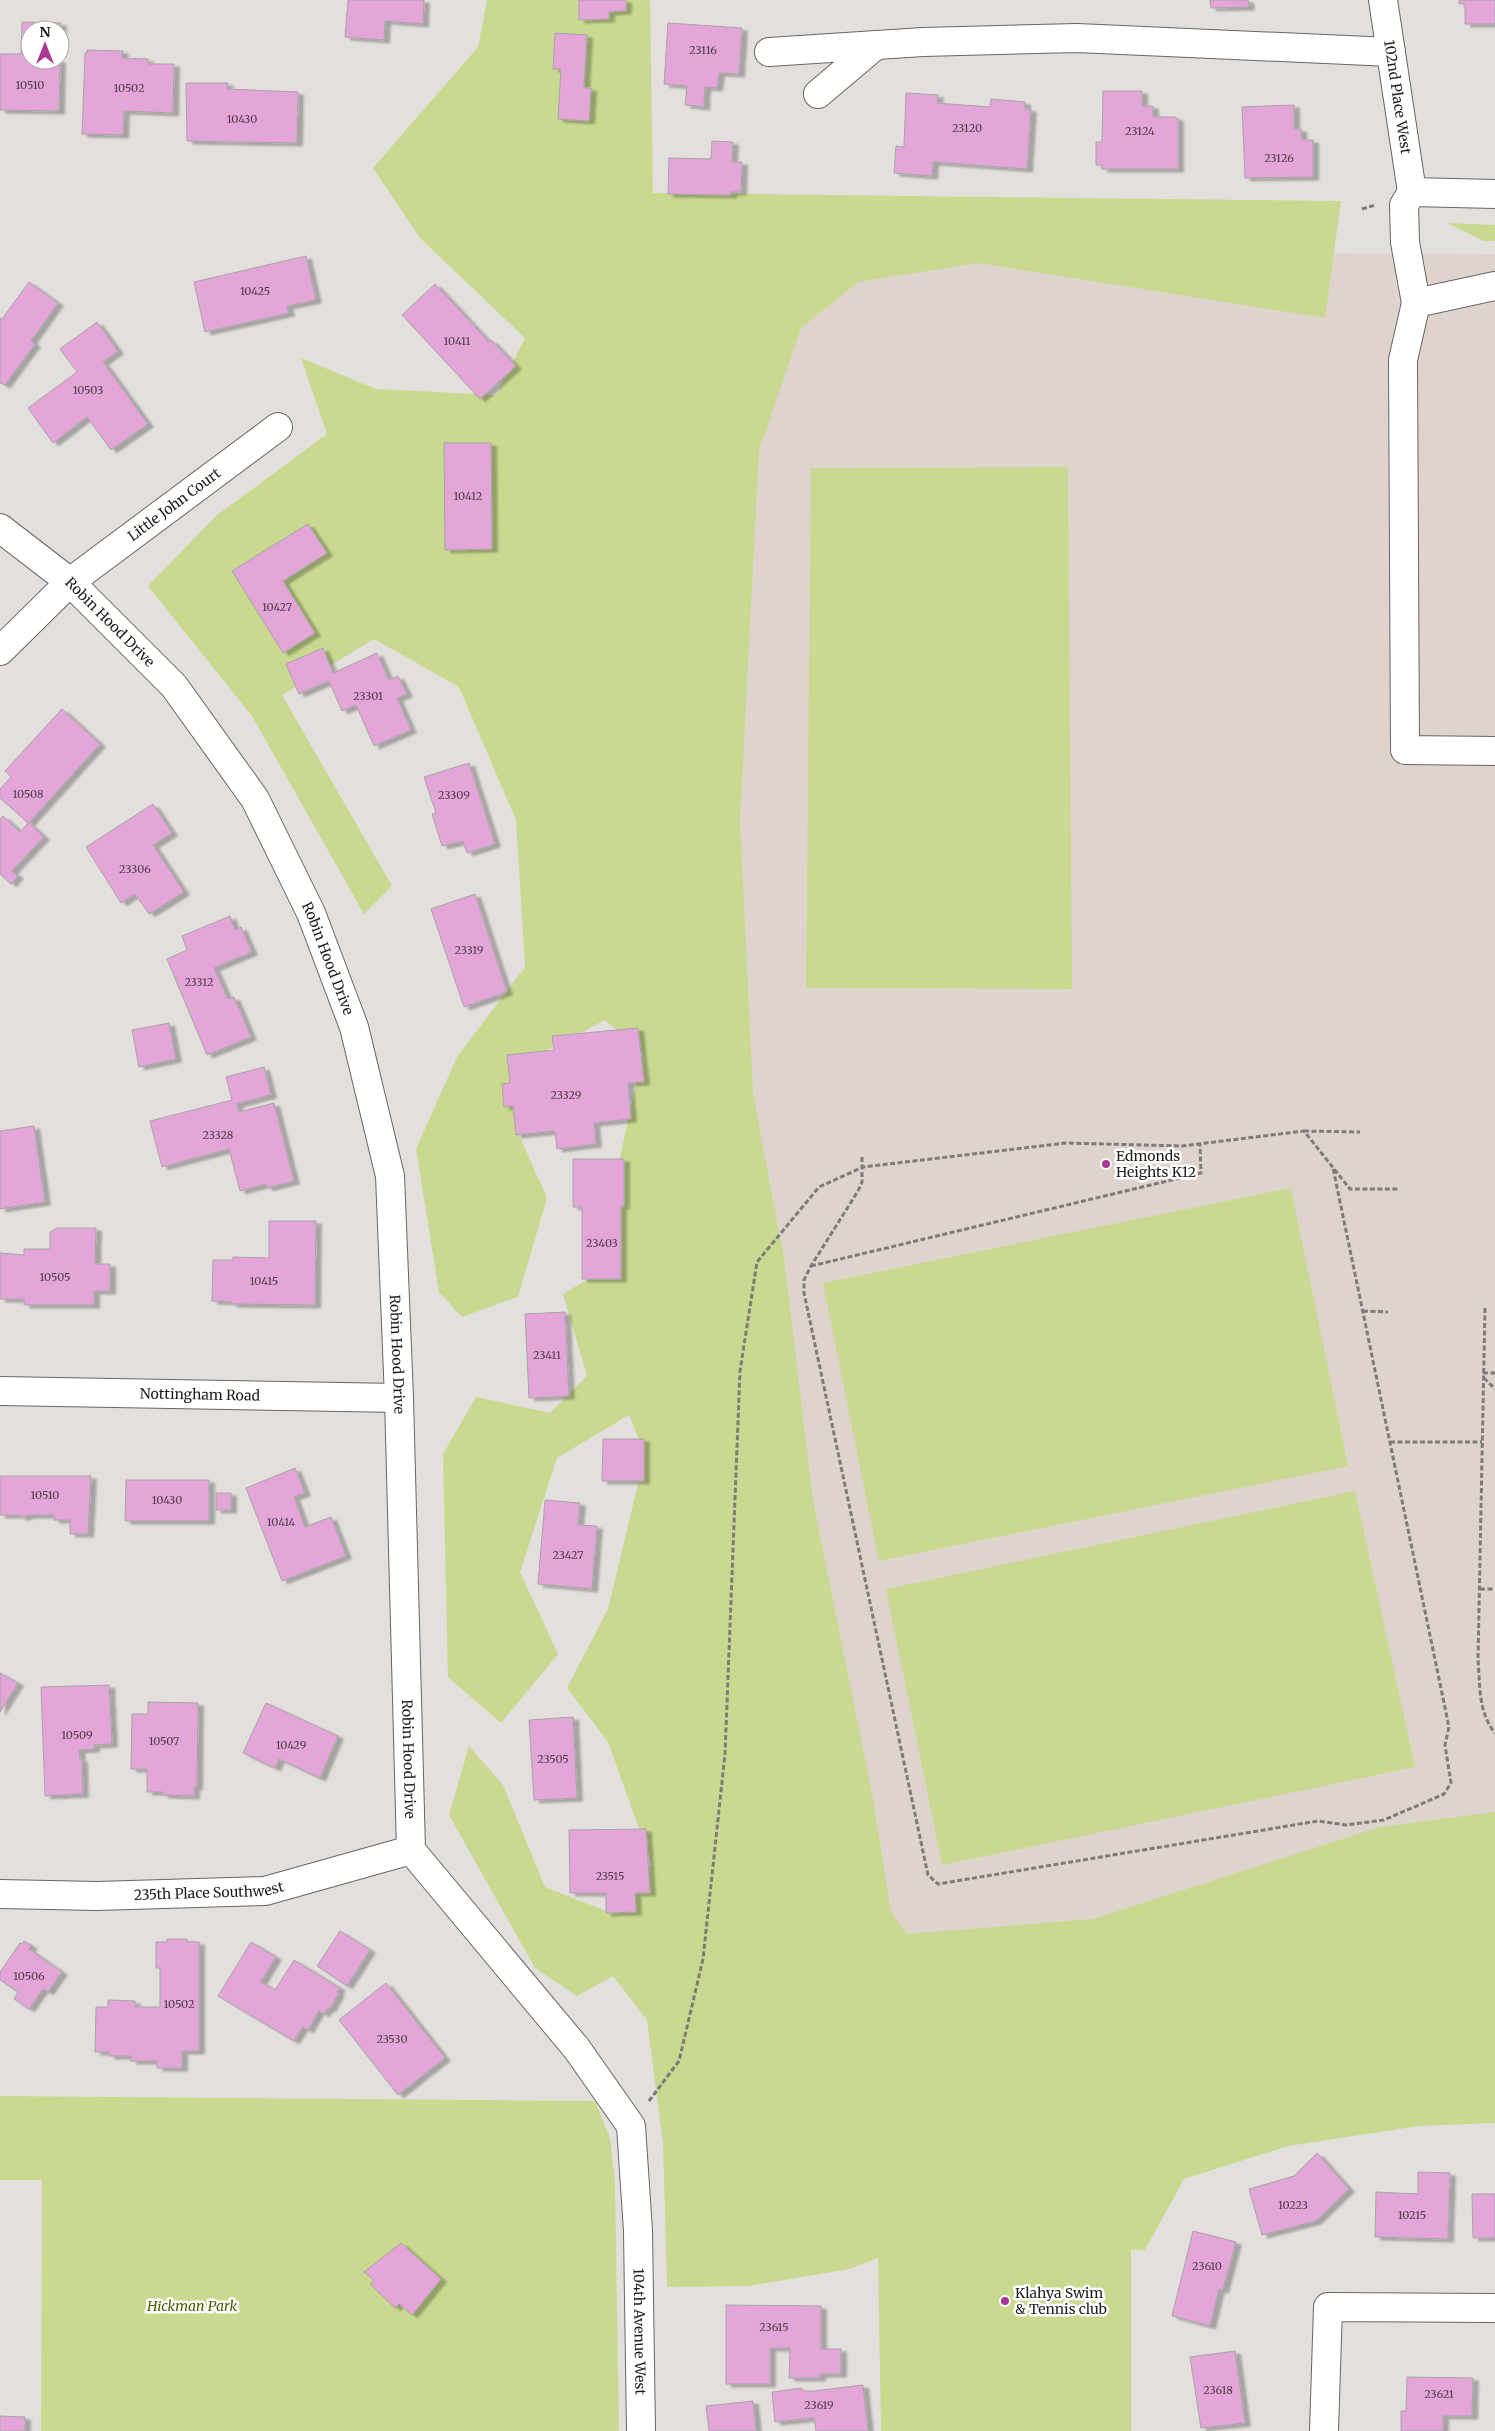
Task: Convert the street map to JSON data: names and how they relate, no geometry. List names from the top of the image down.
{
  "streets": {
    "street": [
      "102nd Place West",
      "Little John Court",
      "Robin Hood Drive",
      "Nottingham Road",
      "235th Place Southwest",
      "104th Avenue West"
    ]
  },
  "crossings": [
    ["Little John Court", "Robin Hood Drive"],
    ["Robin Hood Drive", "Nottingham Road"],
    ["Robin Hood Drive", "235th Place Southwest"]
  ],
  "parks": ["Hickman Park"],
  "places": ["Edmonds Heights K12", "Klahya Swim & Tennis club"],
  "house_numbers": [
    "23116",
    "10510",
    "10502",
    "10430",
    "23120",
    "23124",
    "23126",
    "10425",
    "10411",
    "10503",
    "10412",
    "10427",
    "23301",
    "10508",
    "23309",
    "23306",
    "23319",
    "23312",
    "23329",
    "23328",
    "23403",
    "10505",
    "10415",
    "23411",
    "10510",
    "10430",
    "10414",
    "23427",
    "10509",
    "10507",
    "10429",
    "23505",
    "23515",
    "10506",
    "10502",
    "23530",
    "10223",
    "10215",
    "23610",
    "23615",
    "23618",
    "23621",
    "23619"
  ],
  "north": "top"
}
